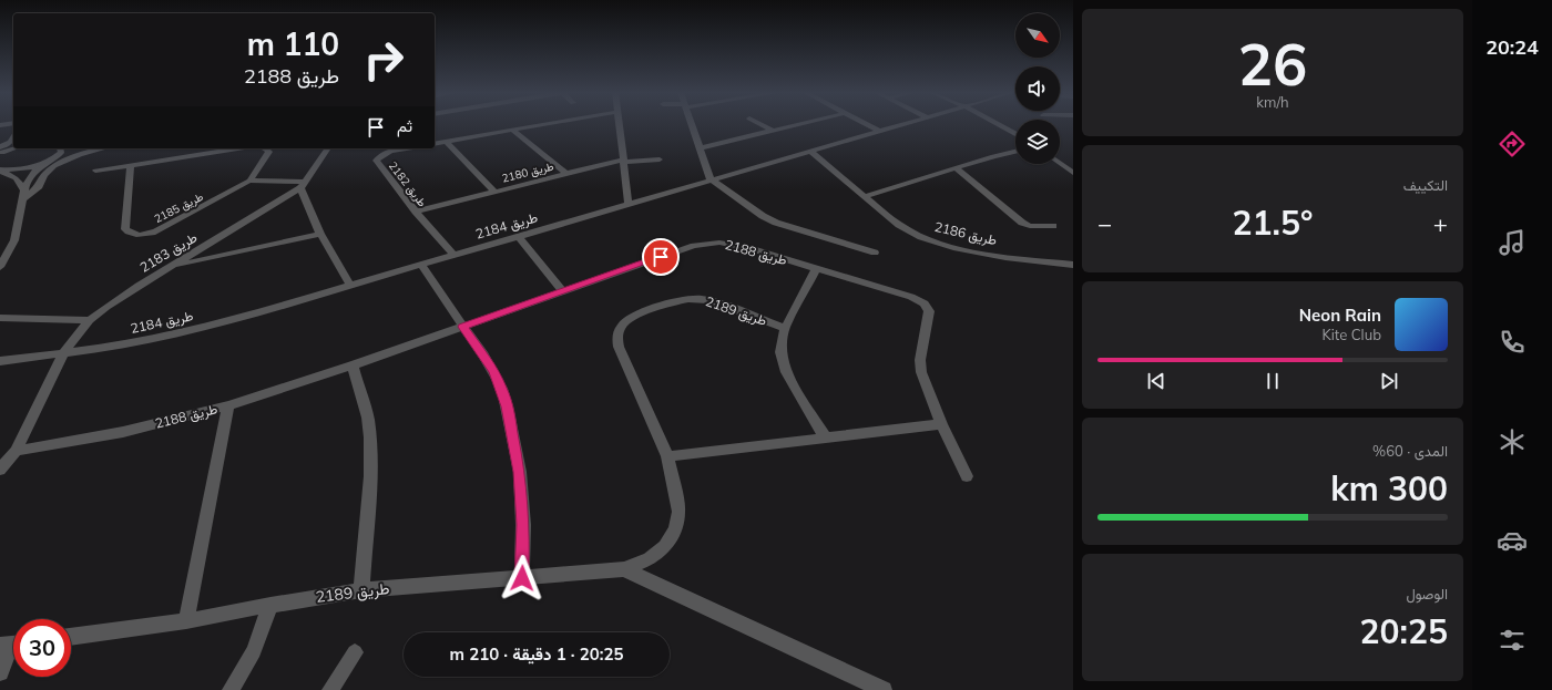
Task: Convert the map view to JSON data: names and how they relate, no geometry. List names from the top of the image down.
{
  "streets": {
    "street": [
      "طريق 2180",
      "طريق 2182",
      "طريق 2185",
      "طريق 2184",
      "طريق 2186",
      "طريق 2183",
      "طريق 2188",
      "طريق 2189"
    ]
  },
  "crossings": [
    ["طريق 2180", "طريق 2182"],
    ["طريق 2182", "طريق 2184"],
    ["طريق 2185", "طريق 2183"],
    ["طريق 2184", "طريق 2186"],
    ["طريق 2184", "طريق 2183"],
    ["طريق 2188", "طريق 2189"]
  ],
  "north": "bottom right",
  "page": {
    "tabs": "20:24",
    "tile": [
      ["26", "km/h"],
      "التكييف",
      ["المدى · 60%", "300 km"],
      ["الوصول", "20:25"]
    ],
    "turn": ["110 m", "طريق 2188"],
    "then": "ثم",
    "heat": ["−", "21.5°", "+"],
    "song": ["Neon Rain", "Kite Club"],
    "limit": "30",
    "trip": "20:25 · 1 دقيقة · 210 m"
  }
}
